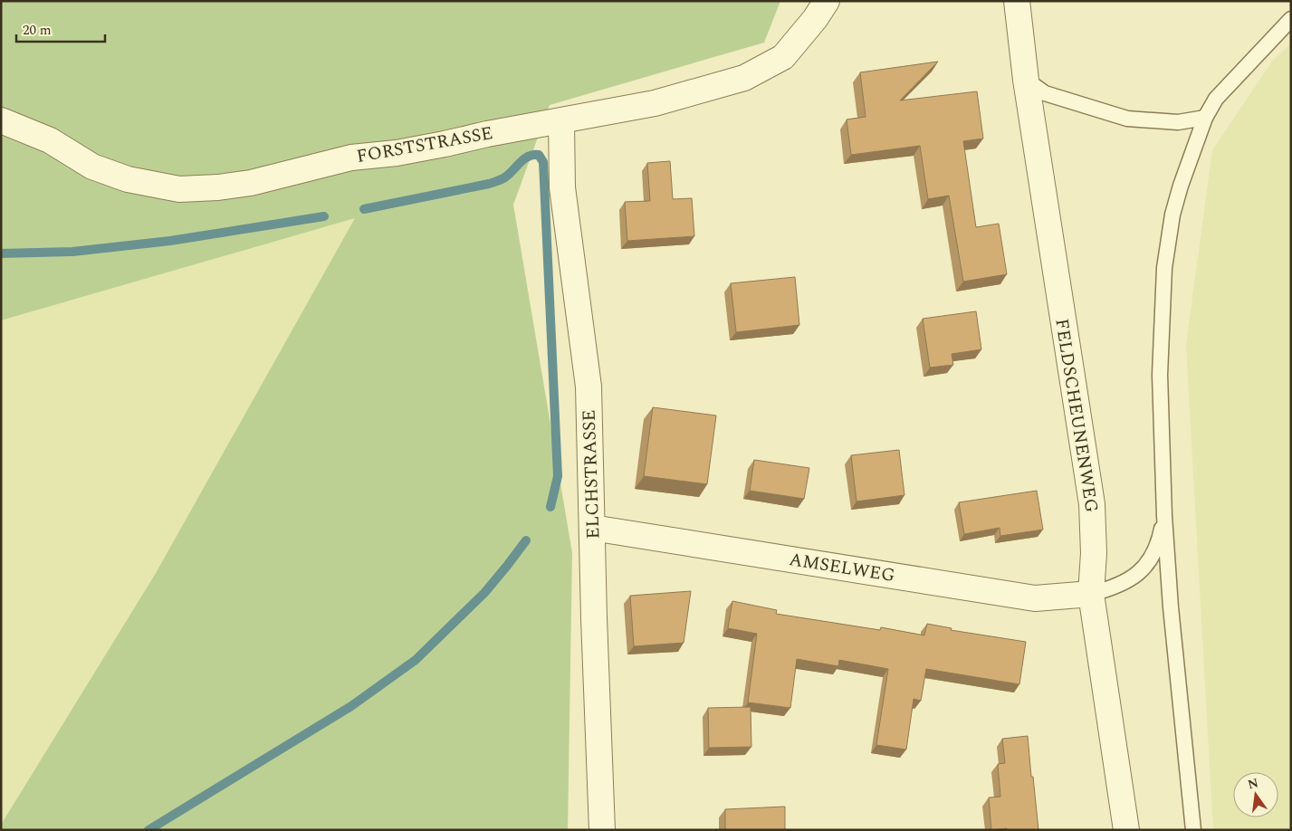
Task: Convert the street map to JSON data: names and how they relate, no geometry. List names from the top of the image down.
{
  "streets": {
    "street": [
      "FORSTSTRASSE",
      "FELDSCHEUNENWEG",
      "ELCHSTRASSE",
      "AMSELWEG"
    ]
  },
  "crossings": [
    ["FORSTSTRASSE", "ELCHSTRASSE"],
    ["FELDSCHEUNENWEG", "AMSELWEG"],
    ["ELCHSTRASSE", "AMSELWEG"]
  ],
  "scale_bar": "20 m",
  "north": "top"
}
